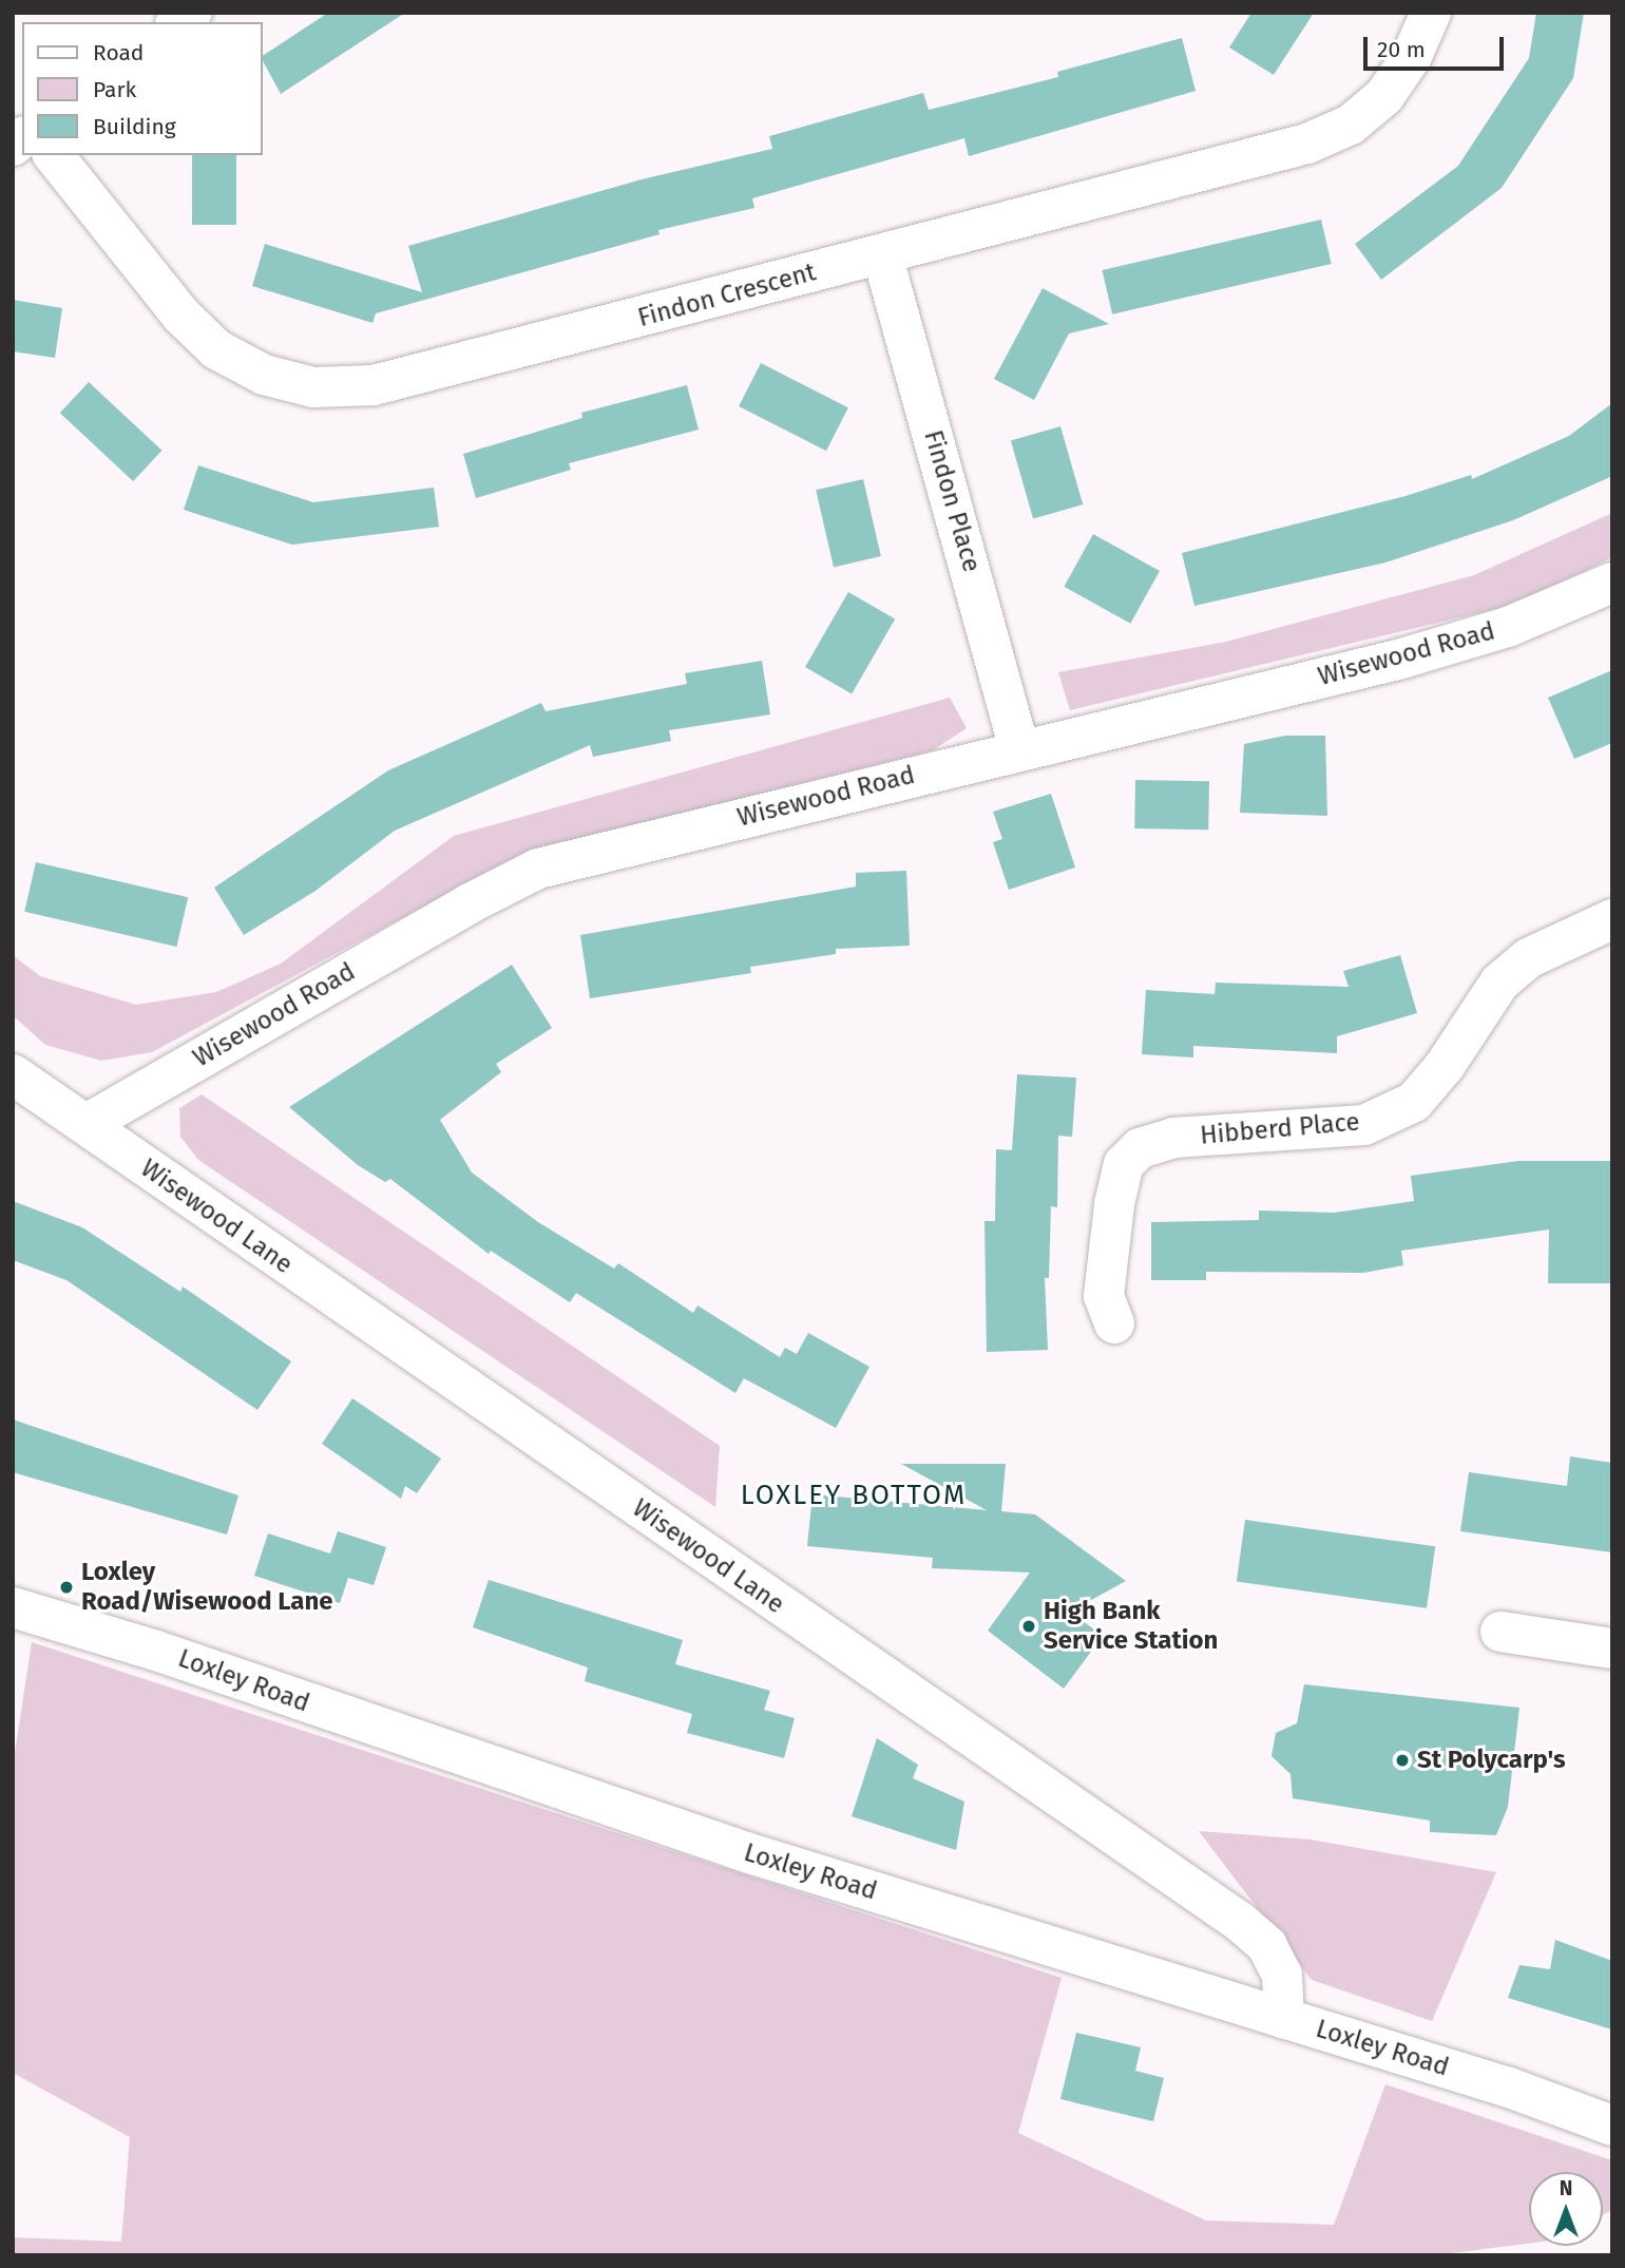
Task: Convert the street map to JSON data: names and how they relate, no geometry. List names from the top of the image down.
{
  "streets": {
    "street": [
      "Findon Crescent",
      "Findon Place",
      "Wisewood Road",
      "Hibberd Place",
      "Wisewood Lane",
      "Loxley Road"
    ]
  },
  "crossings": [
    ["Findon Crescent", "Findon Place"],
    ["Findon Place", "Wisewood Road"],
    ["Wisewood Road", "Wisewood Lane"],
    ["Wisewood Lane", "Loxley Road"]
  ],
  "districts": ["LOXLEY BOTTOM"],
  "places": ["Loxley Road/Wisewood Lane", "High Bank Service Station", "St Polycarp's"],
  "legend": ["Road", "Park", "Building"],
  "scale_bar": "20 m",
  "north": "top"
}
